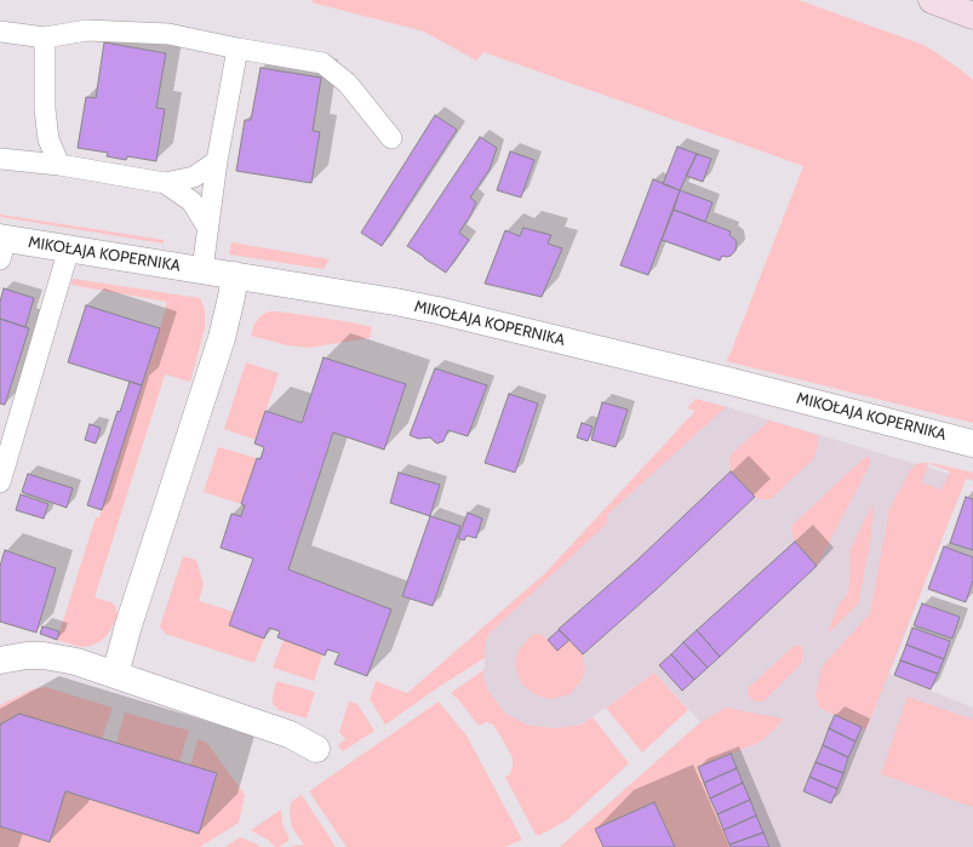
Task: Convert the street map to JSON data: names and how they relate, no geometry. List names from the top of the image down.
{
  "streets": {
    "street": ["MIKOŁAJA KOPERNIKA"]
  }
}
